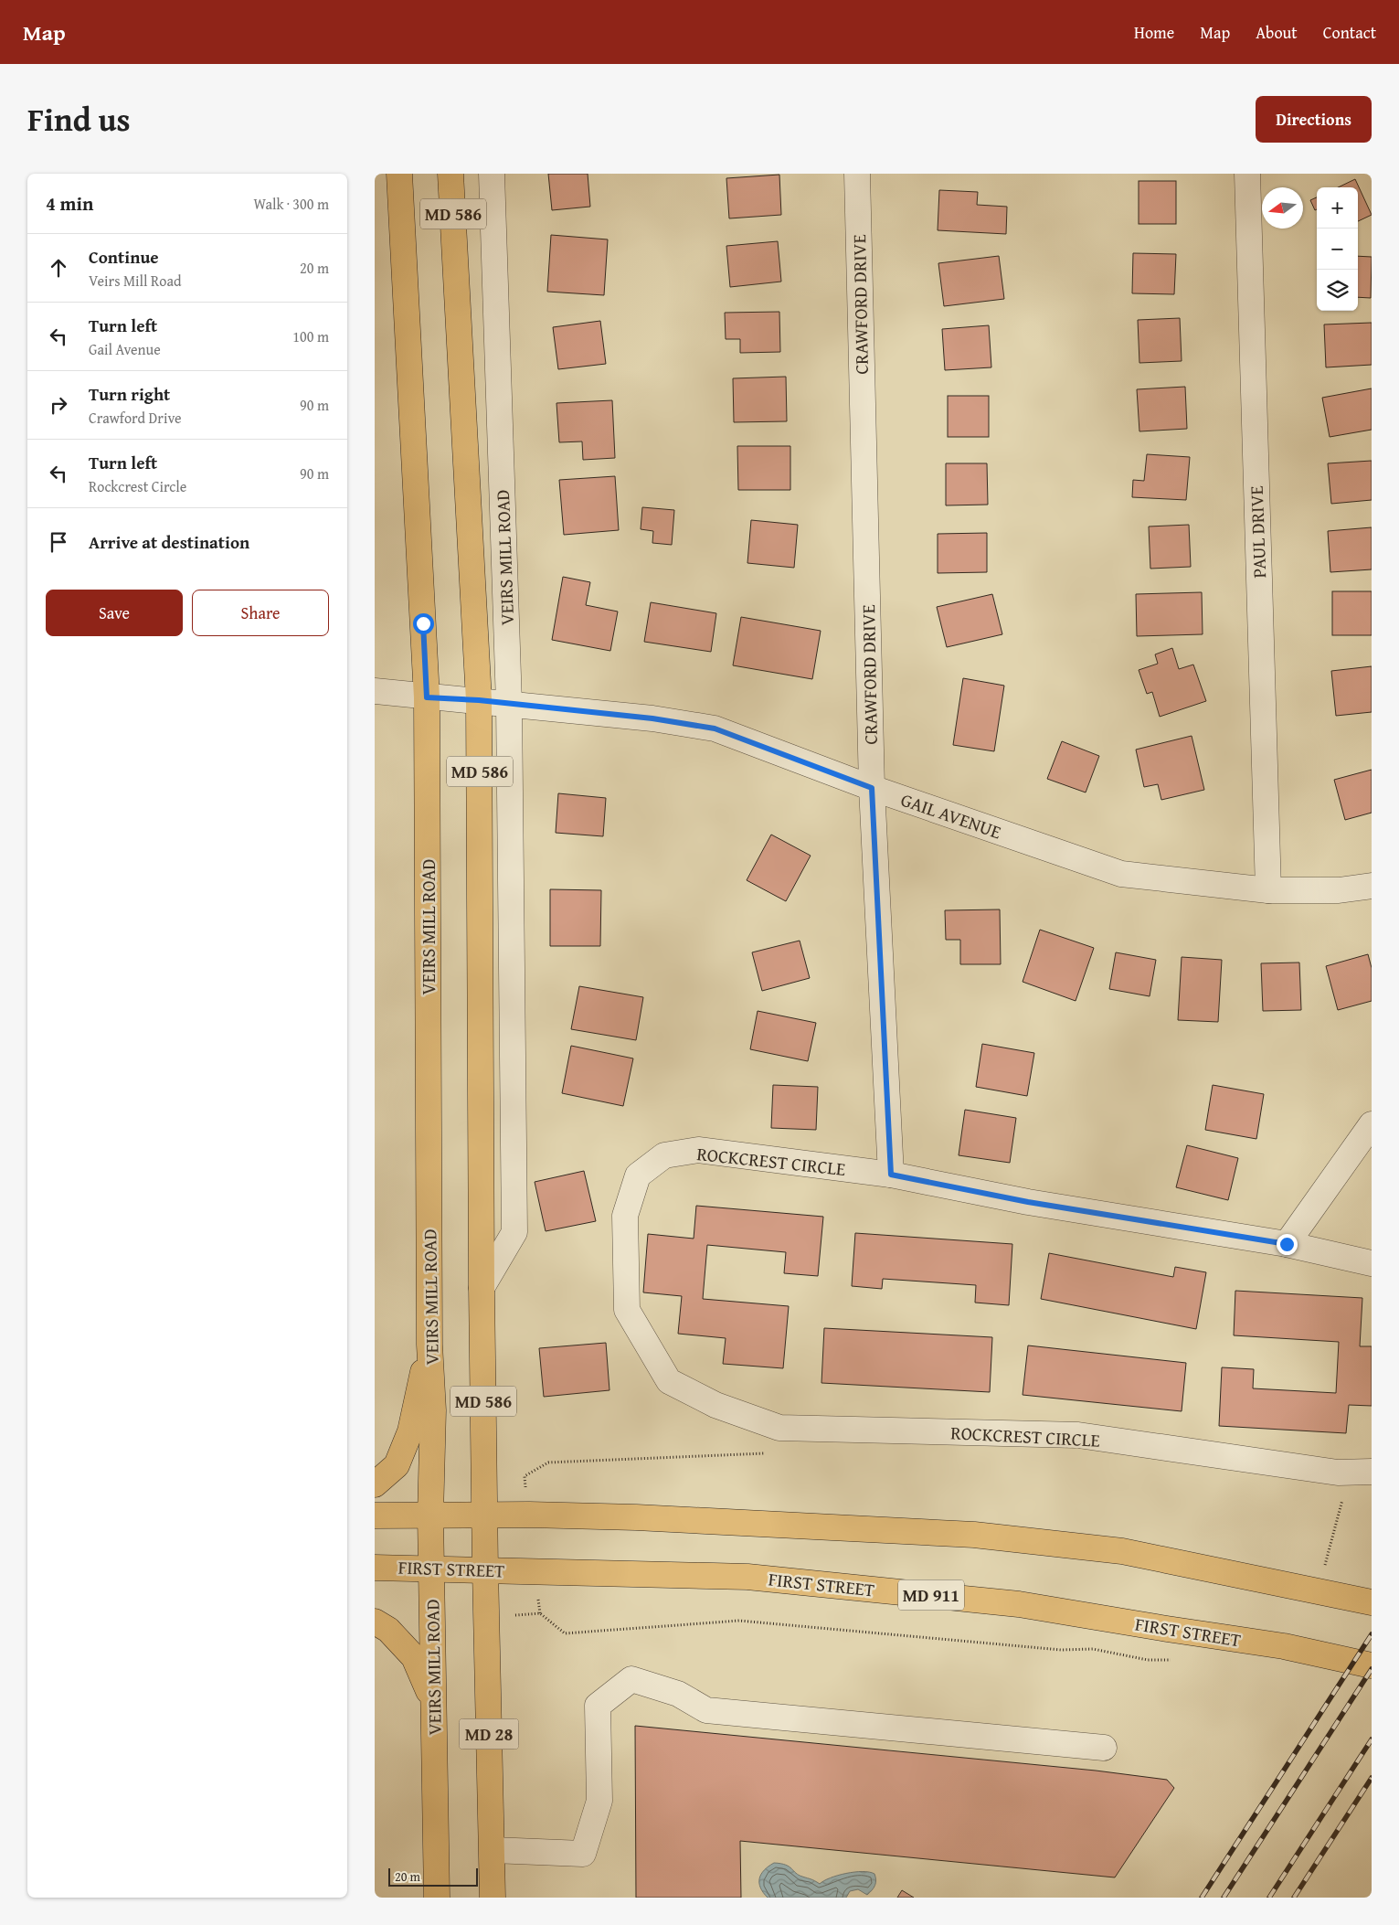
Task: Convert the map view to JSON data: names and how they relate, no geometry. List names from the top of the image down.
{
  "streets": {
    "main road": [
      "MD 586",
      "VEIRS MILL ROAD",
      "FIRST STREET",
      "MD 911",
      "MD 28"
    ],
    "street": [
      "CRAWFORD DRIVE",
      "PAUL DRIVE",
      "GAIL AVENUE",
      "ROCKCREST CIRCLE"
    ]
  },
  "crossings": [
    ["CRAWFORD DRIVE", "GAIL AVENUE"],
    ["CRAWFORD DRIVE", "ROCKCREST CIRCLE"],
    ["PAUL DRIVE", "GAIL AVENUE"],
    ["VEIRS MILL ROAD", "GAIL AVENUE"],
    ["VEIRS MILL ROAD", "FIRST STREET"],
    ["VEIRS MILL ROAD", "MD 28"]
  ],
  "scale_bar": "20 m",
  "north": "left",
  "page": {
    "header": "Map",
    "nav": [
      "Home",
      "Map",
      "About",
      "Contact"
    ],
    "title": "Find us",
    "buttons": [
      "Directions",
      ["Save", "Share"]
    ],
    "heading": ["4 min", "Walk · 300 m"],
    "map_buttons": ["+", "−"],
    "list": [
      ["Continue", "Veirs Mill Road", "20 m"],
      ["Turn left", "Gail Avenue", "100 m"],
      ["Turn right", "Crawford Drive", "90 m"],
      ["Turn left", "Rockcrest Circle", "90 m"],
      "Arrive at destination"
    ],
    "scale": "20 m"
  }
}
